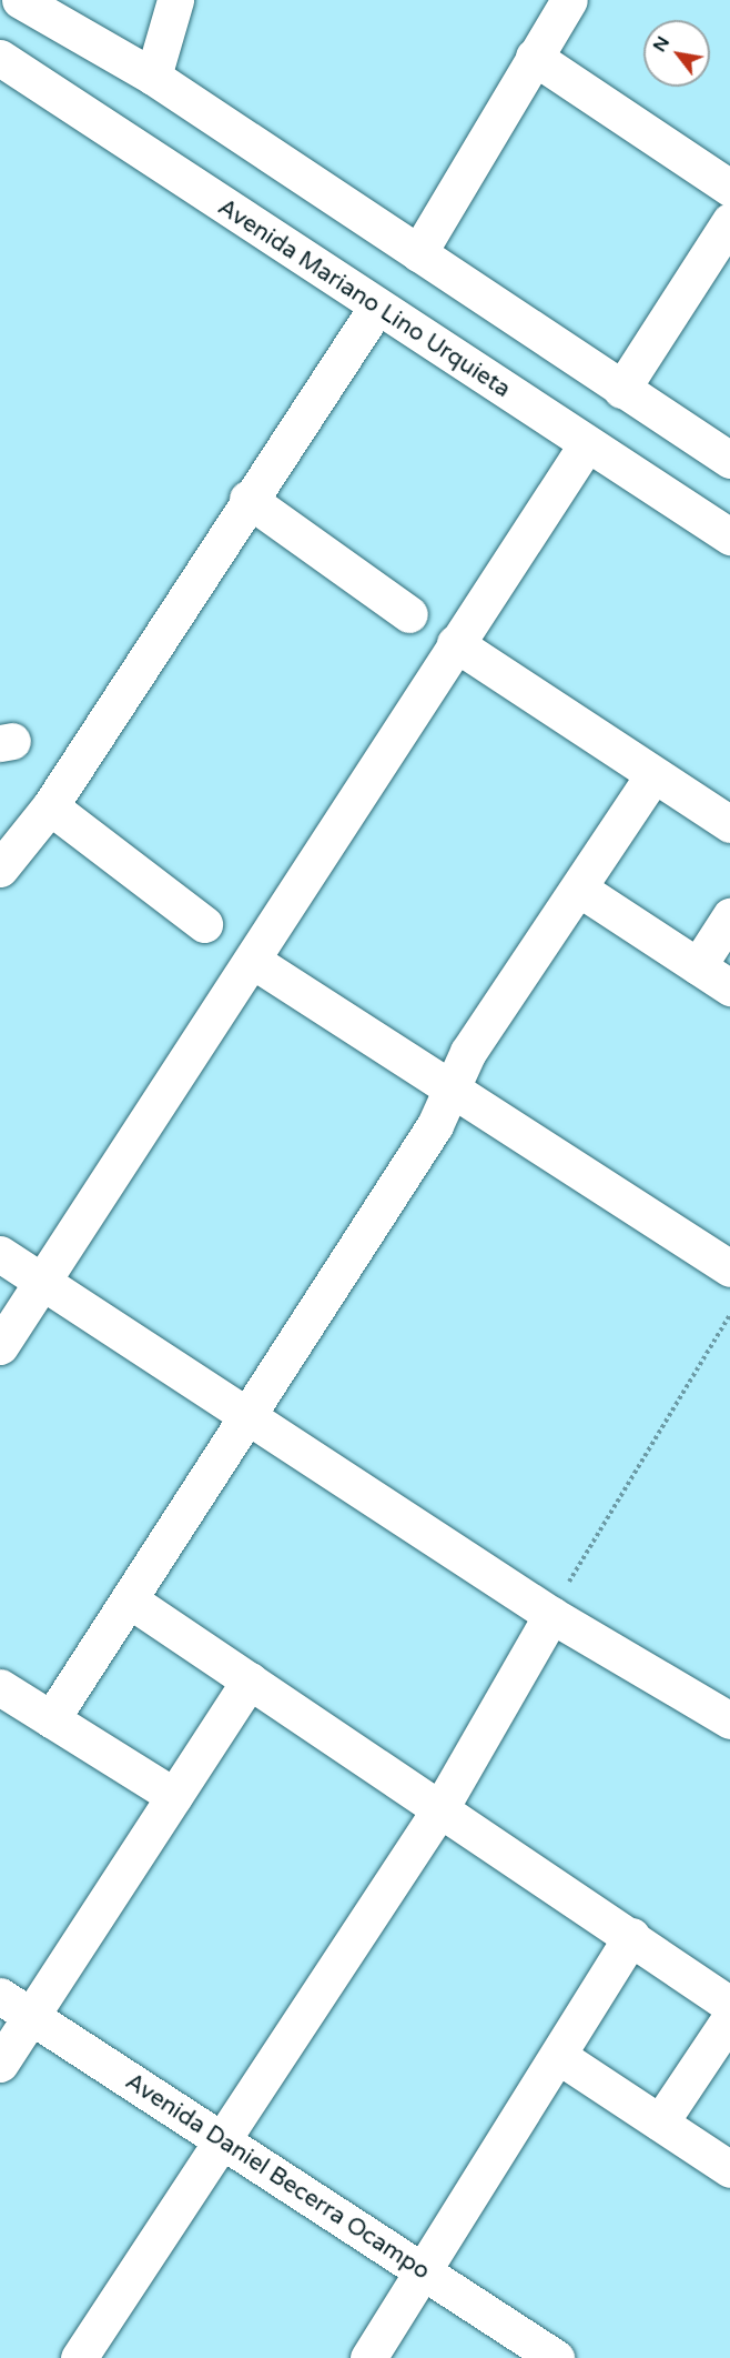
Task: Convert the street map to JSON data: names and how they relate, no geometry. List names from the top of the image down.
{
  "streets": {
    "street": ["Avenida Mariano Lino Urquieta", "Avenida Daniel Becerra Ocampo"]
  },
  "north": "top left"
}
